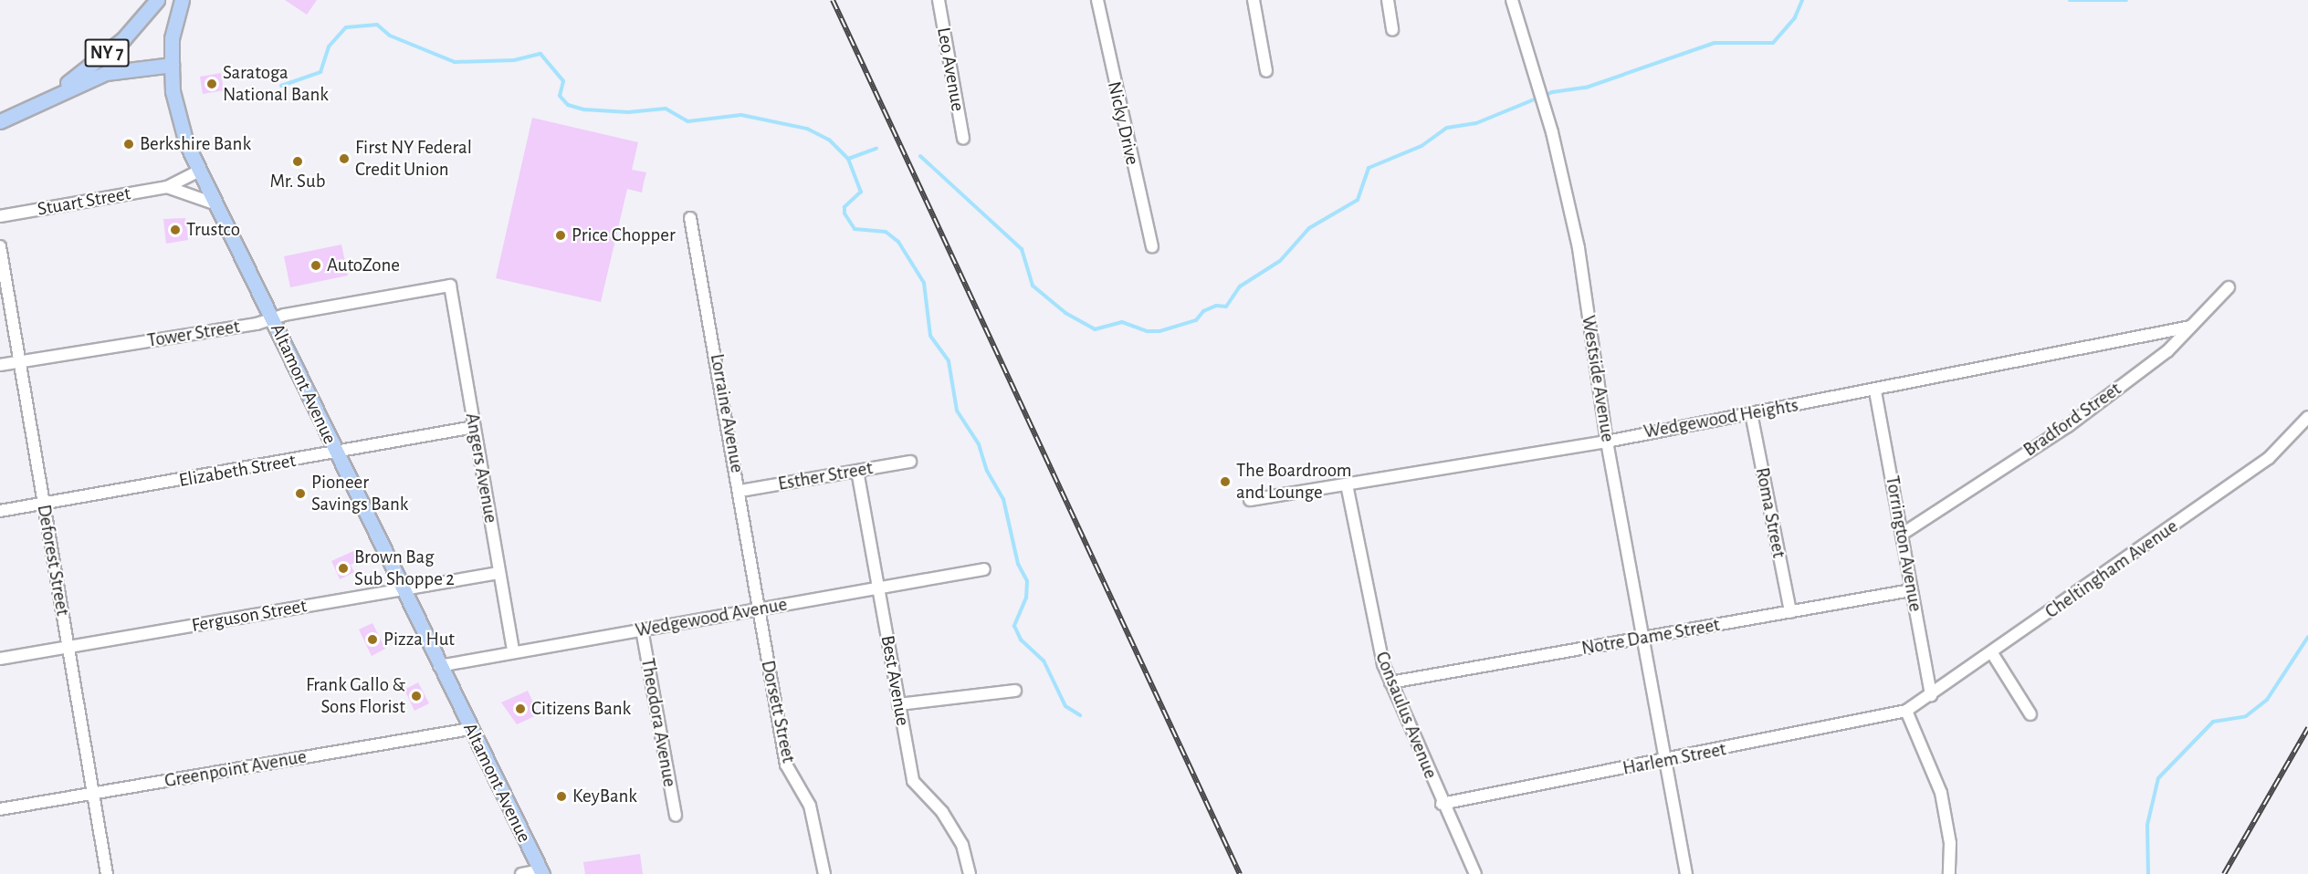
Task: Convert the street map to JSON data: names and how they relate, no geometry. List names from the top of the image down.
{
  "streets": {
    "main road": ["NY 7", "Altamont Avenue"],
    "street": [
      "Leo Avenue",
      "Nicky Drive",
      "Stuart Street",
      "Tower Street",
      "Westside Avenue",
      "Lorraine Avenue",
      "Wedgewood Heights",
      "Bradford Street",
      "Angers Avenue",
      "Elizabeth Street",
      "Esther Street",
      "Roma Street",
      "Torrington Avenue",
      "Deforest Street",
      "Cheltingham Avenue",
      "Ferguson Street",
      "Wedgewood Avenue",
      "Notre Dame Street",
      "Best Avenue",
      "Dorsett Street",
      "Consaulus Avenue",
      "Theodora Avenue",
      "Harlem Street",
      "Greenpoint Avenue"
    ]
  },
  "crossings": [
    ["NY 7", "Altamont Avenue"],
    ["Stuart Street", "Altamont Avenue"],
    ["Tower Street", "Altamont Avenue"],
    ["Tower Street", "Angers Avenue"],
    ["Tower Street", "Deforest Street"],
    ["Westside Avenue", "Wedgewood Heights"],
    ["Westside Avenue", "Notre Dame Street"],
    ["Westside Avenue", "Harlem Street"],
    ["Altamont Avenue", "Elizabeth Street"],
    ["Altamont Avenue", "Ferguson Street"],
    ["Altamont Avenue", "Wedgewood Avenue"],
    ["Altamont Avenue", "Greenpoint Avenue"],
    ["Lorraine Avenue", "Esther Street"],
    ["Lorraine Avenue", "Wedgewood Avenue"],
    ["Lorraine Avenue", "Dorsett Street"],
    ["Wedgewood Heights", "Bradford Street"],
    ["Wedgewood Heights", "Roma Street"],
    ["Wedgewood Heights", "Torrington Avenue"],
    ["Wedgewood Heights", "Consaulus Avenue"],
    ["Bradford Street", "Torrington Avenue"],
    ["Angers Avenue", "Elizabeth Street"],
    ["Angers Avenue", "Ferguson Street"],
    ["Angers Avenue", "Wedgewood Avenue"],
    ["Elizabeth Street", "Deforest Street"],
    ["Esther Street", "Best Avenue"],
    ["Roma Street", "Notre Dame Street"],
    ["Torrington Avenue", "Cheltingham Avenue"],
    ["Torrington Avenue", "Notre Dame Street"],
    ["Deforest Street", "Ferguson Street"],
    ["Deforest Street", "Greenpoint Avenue"],
    ["Cheltingham Avenue", "Harlem Street"],
    ["Wedgewood Avenue", "Best Avenue"],
    ["Wedgewood Avenue", "Dorsett Street"],
    ["Wedgewood Avenue", "Theodora Avenue"],
    ["Notre Dame Street", "Consaulus Avenue"],
    ["Consaulus Avenue", "Harlem Street"]
  ],
  "places": [
    "Saratoga National Bank",
    "Berkshire Bank",
    "First NY Federal Credit Union",
    "Mr. Sub",
    "Trustco",
    "Price Chopper",
    "AutoZone",
    "The Boardroom and Lounge",
    "Pioneer Savings Bank",
    "Brown Bag Sub Shoppe 2",
    "Pizza Hut",
    "Frank Gallo & Sons Florist",
    "Citizens Bank",
    "KeyBank"
  ]
}
